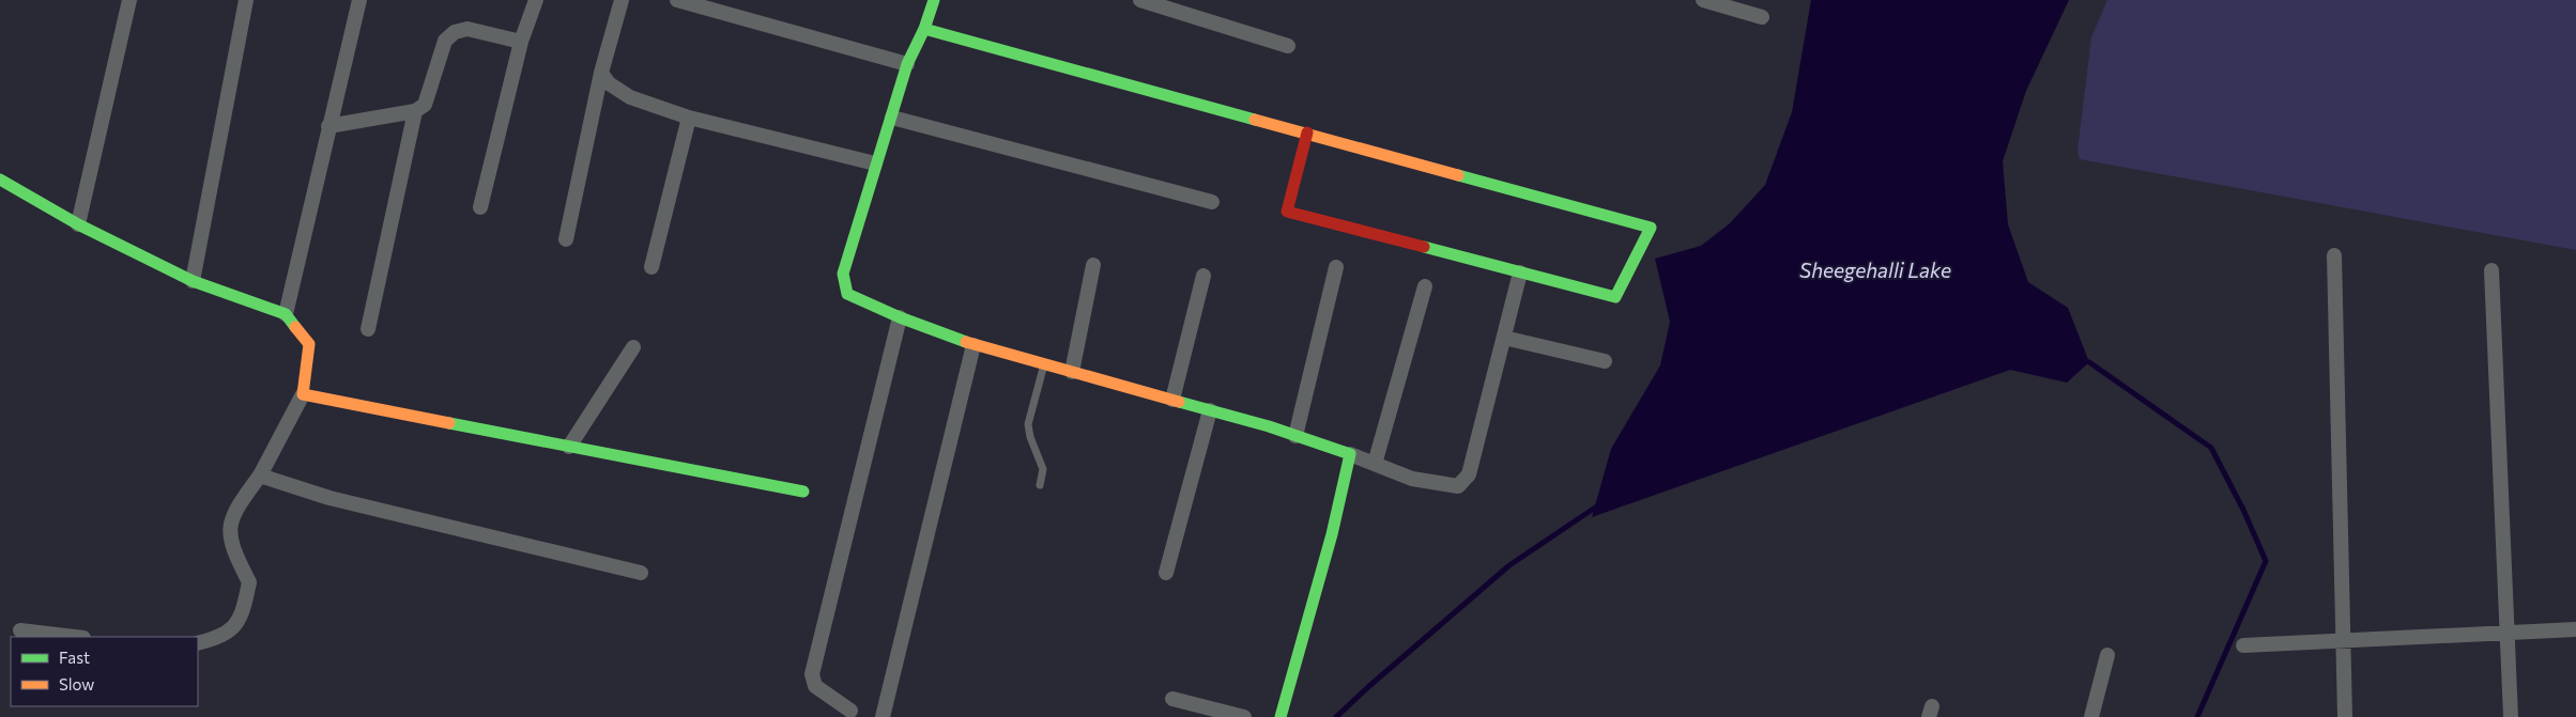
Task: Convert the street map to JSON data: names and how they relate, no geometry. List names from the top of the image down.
{
  "water": ["Sheegehalli Lake"],
  "legend": ["Fast", "Slow"]
}
